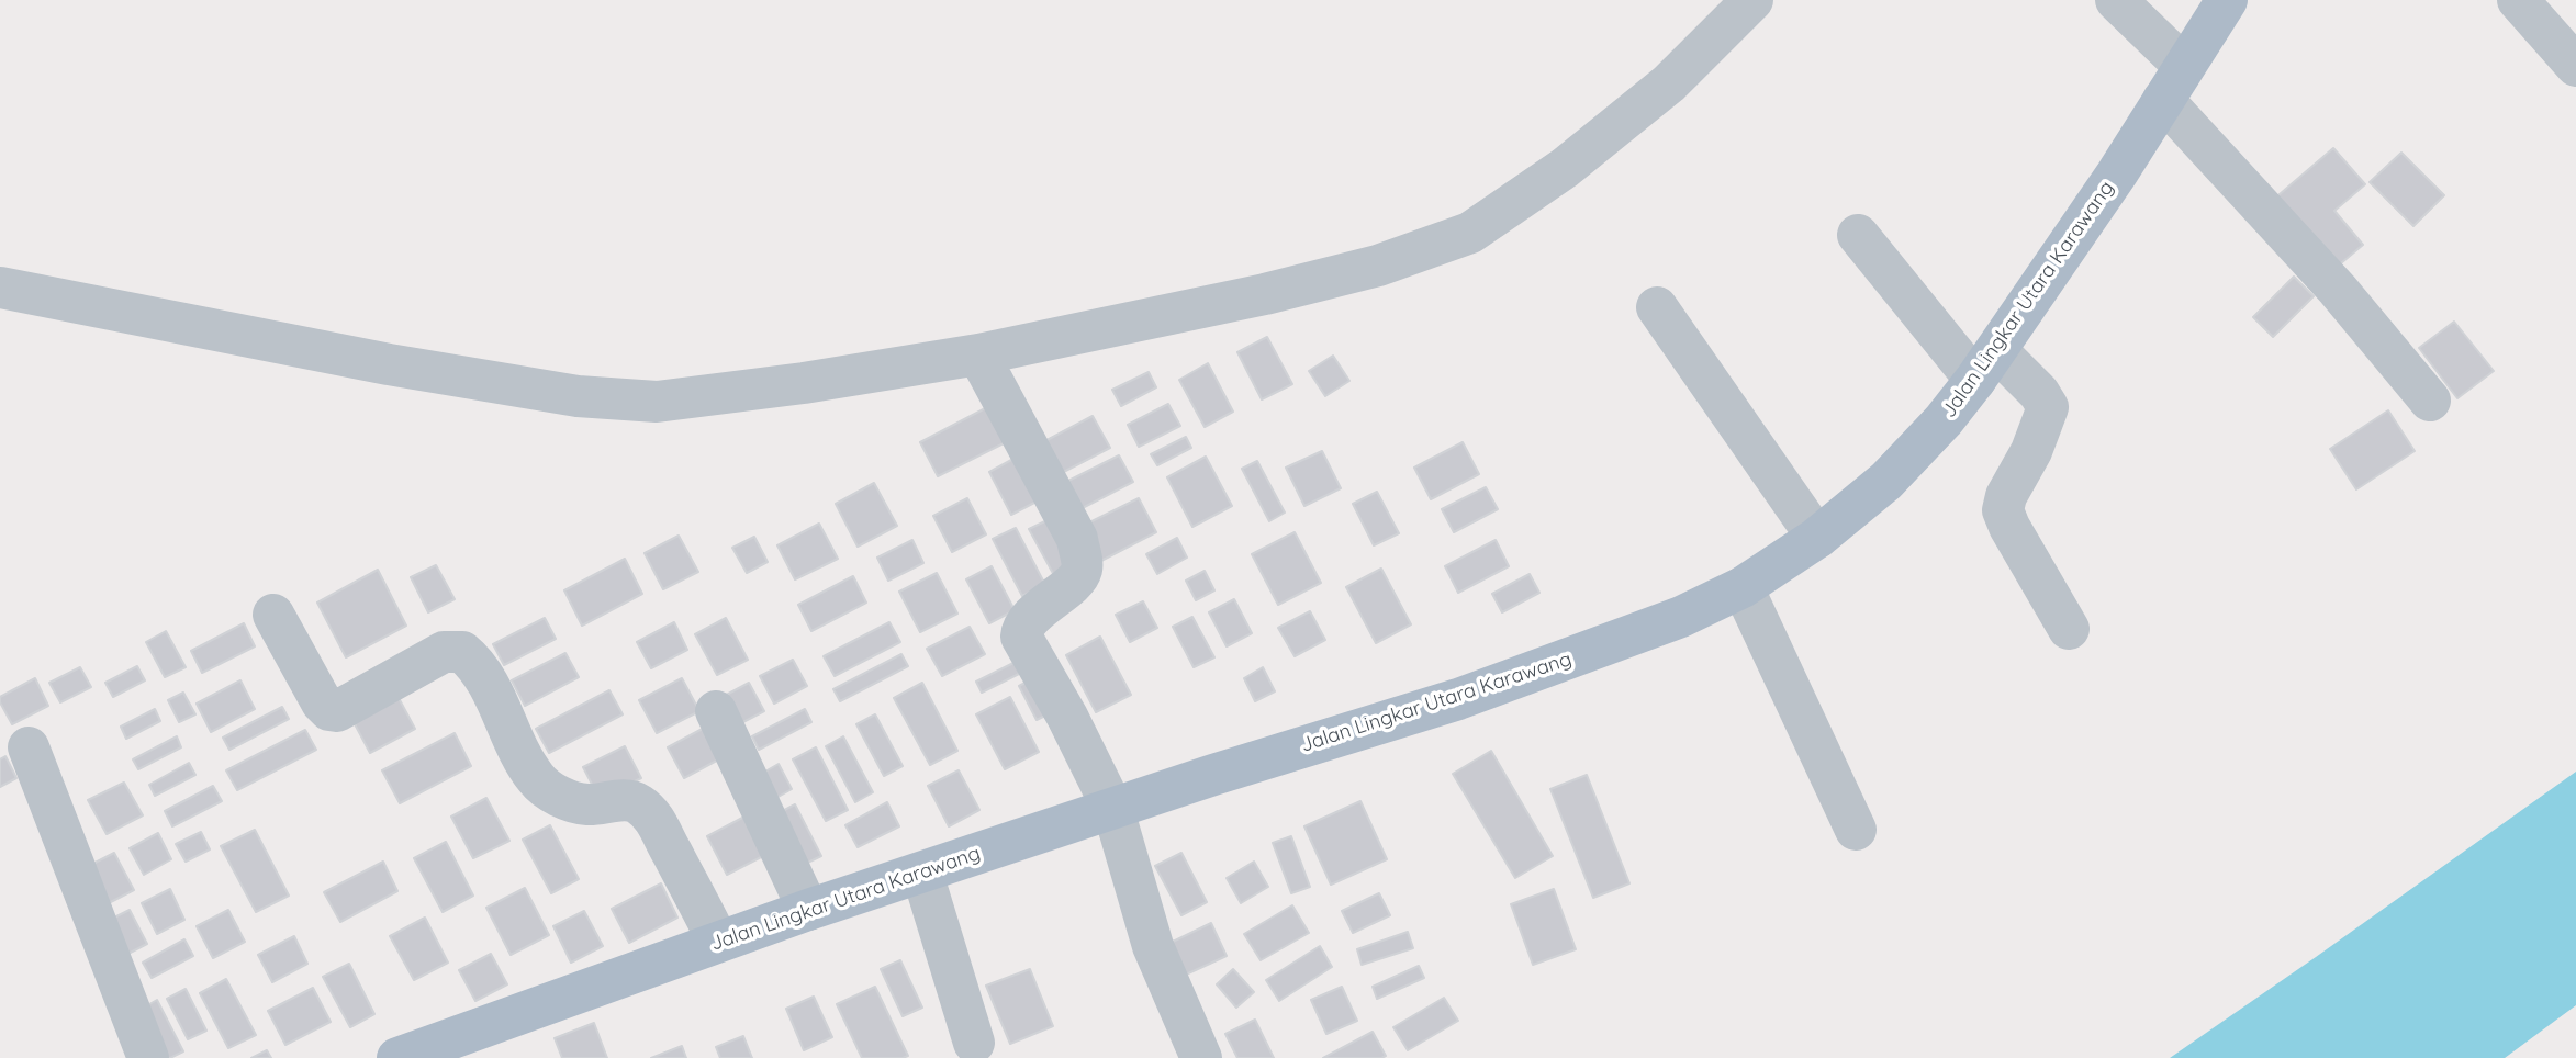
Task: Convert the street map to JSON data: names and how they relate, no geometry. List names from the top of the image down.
{
  "streets": {
    "main road": ["Jalan Lingkar Utara Karawang"]
  }
}
